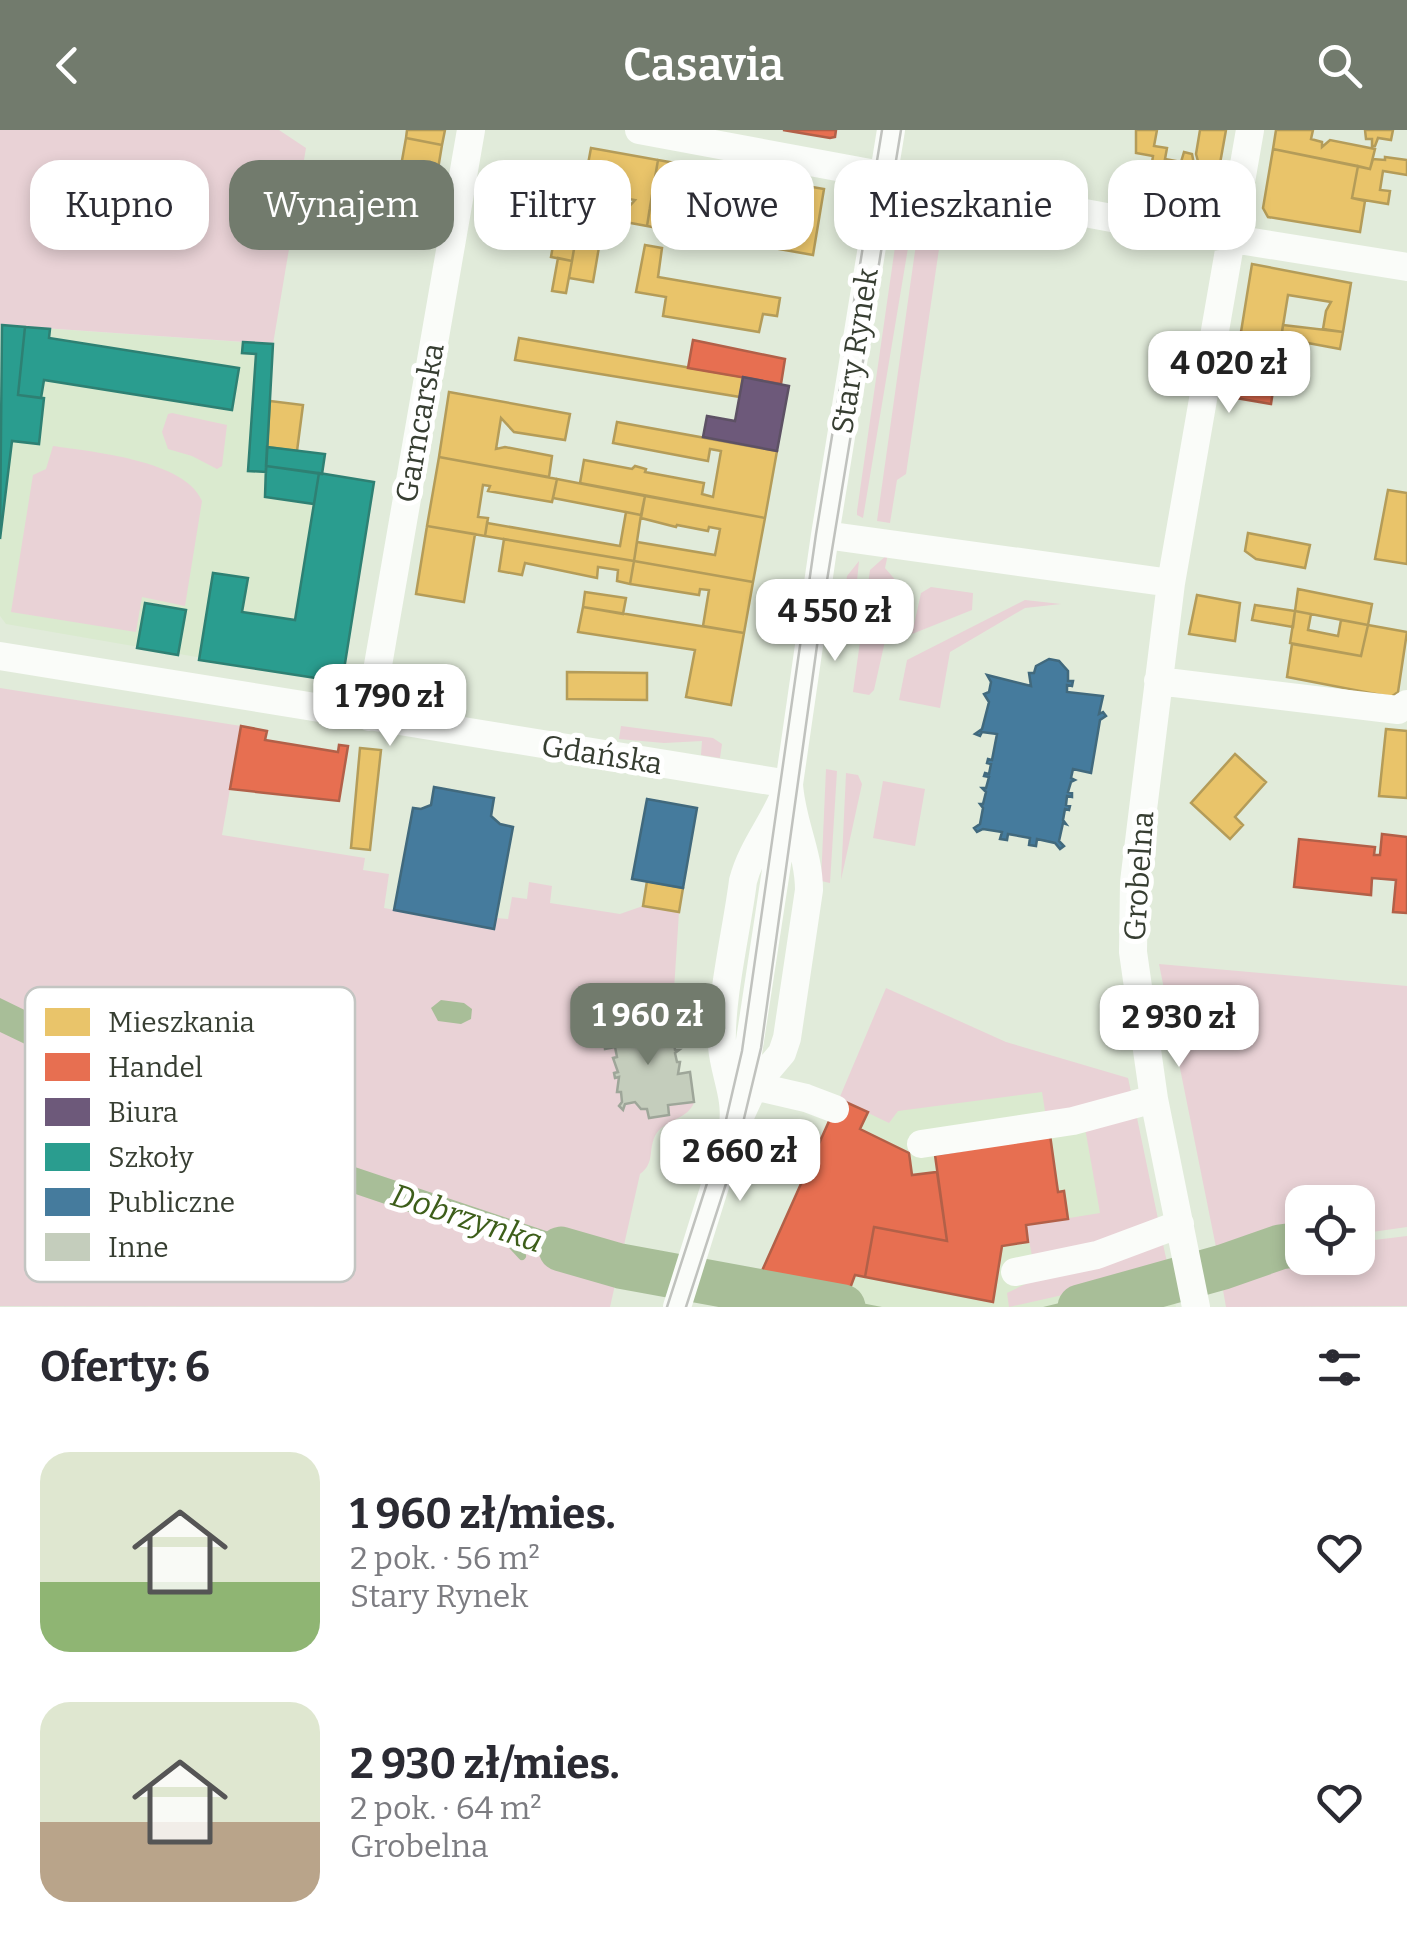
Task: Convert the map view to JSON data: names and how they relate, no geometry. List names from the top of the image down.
{
  "streets": {
    "street": [
      "Stary Rynek",
      "Garncarska",
      "Gdańska",
      "Grobelna"
    ]
  },
  "crossings": [
    ["Stary Rynek", "Gdańska"],
    ["Garncarska", "Gdańska"]
  ],
  "water": ["Dobrzynka"],
  "legend": [
    "Mieszkania",
    "Handel",
    "Biura",
    "Szkoły",
    "Publiczne",
    "Inne"
  ],
  "page": {
    "header": "Casavia",
    "chip": [
      "Kupno",
      "Wynajem",
      "Filtry",
      "Nowe",
      "Mieszkanie",
      "Dom"
    ],
    "price": [
      "4 020 zł",
      "4 550 zł",
      "1 790 zł",
      "1 960 zł",
      "2 930 zł",
      "2 660 zł"
    ],
    "heading": "Oferty: 6",
    "list": [
      {
        "name": "1 960 zł/mies.",
        "note": "2 pok. · 56 m² · Stary Rynek"
      },
      {
        "name": "2 930 zł/mies.",
        "note": "2 pok. · 64 m² · Grobelna"
      }
    ]
  }
}
